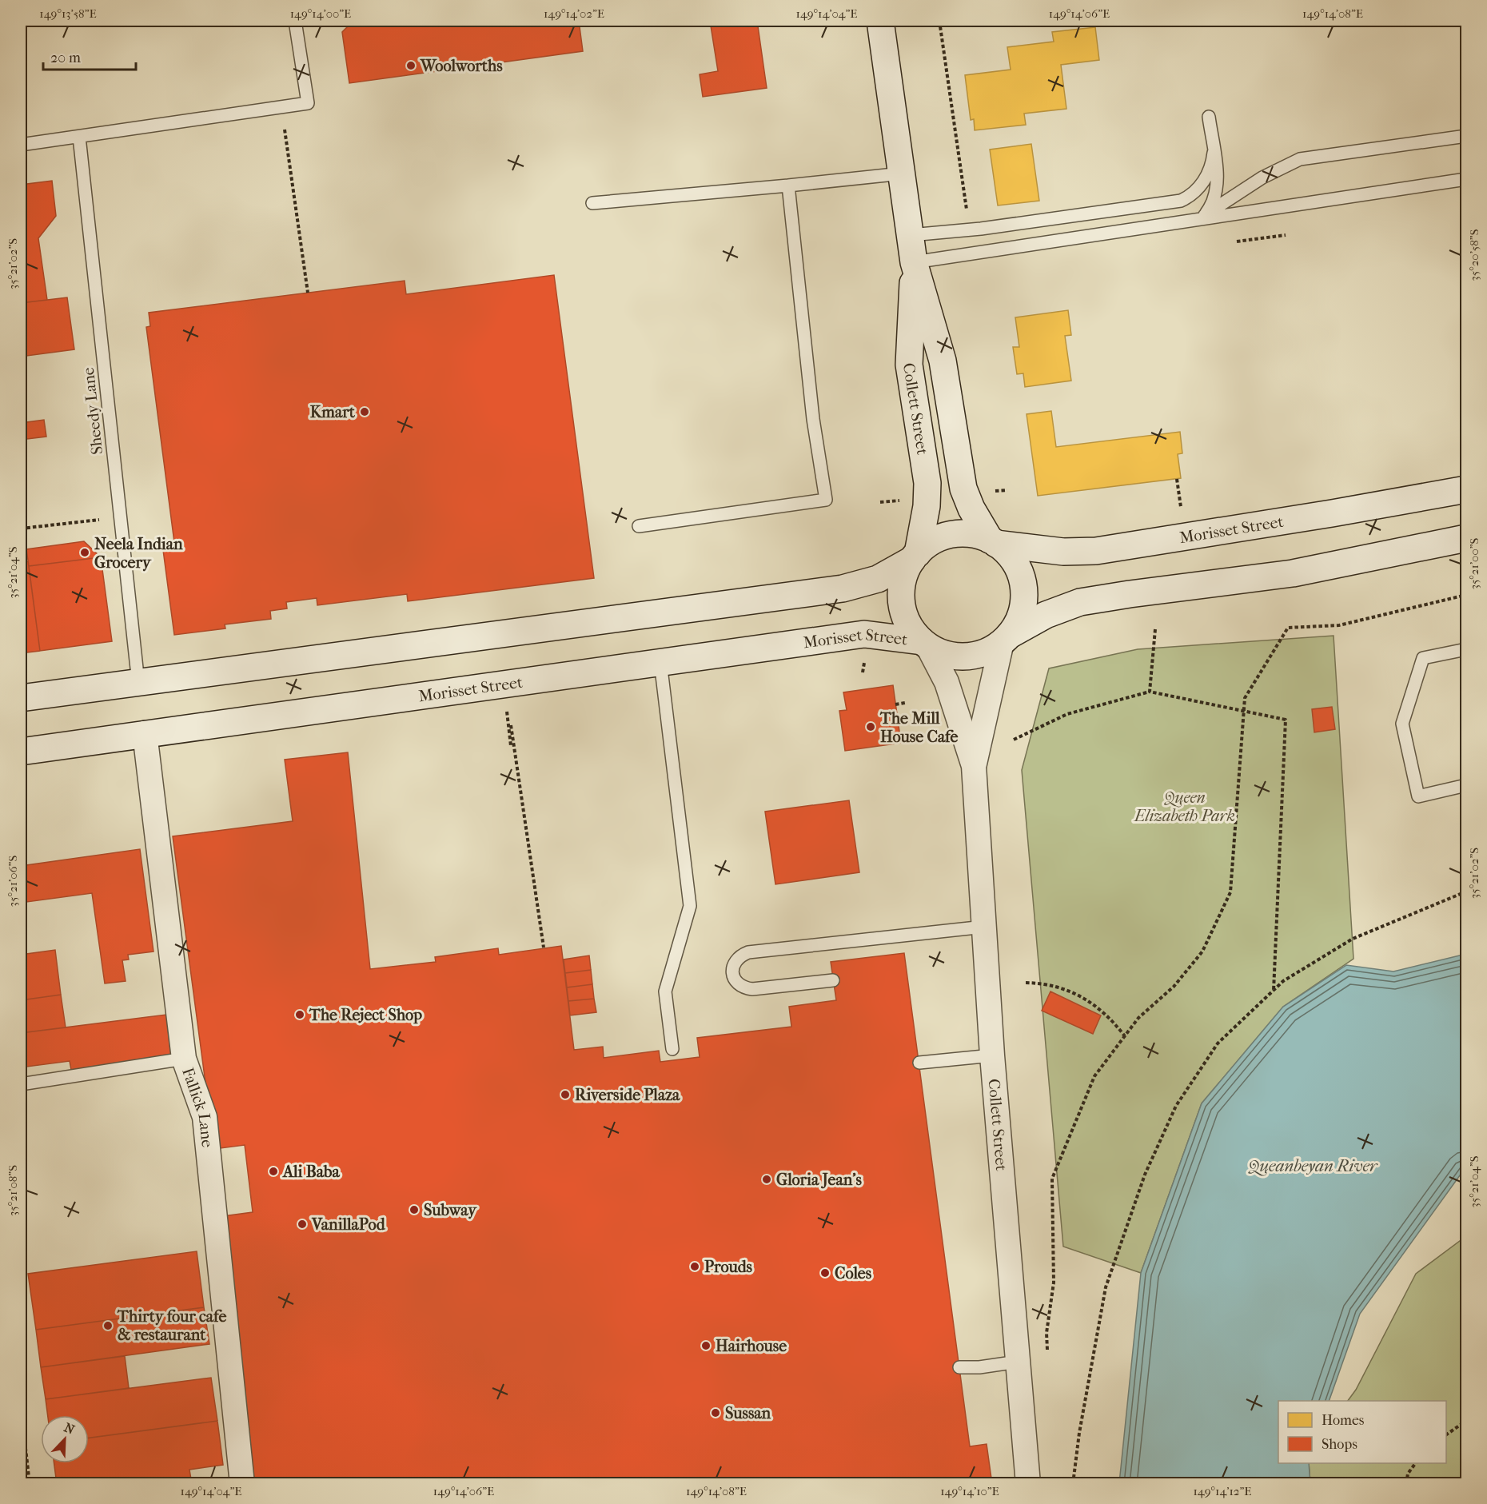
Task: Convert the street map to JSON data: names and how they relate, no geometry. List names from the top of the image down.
{
  "streets": {
    "street": ["Collett Street", "Morisset Street", "Fallick Lane"],
    "lane": ["Sheedy Lane"]
  },
  "crossings": [
    ["Collett Street", "Morisset Street"],
    ["Morisset Street", "Fallick Lane"]
  ],
  "water": ["Queanbeyan River"],
  "parks": ["Queen Elizabeth Park"],
  "places": [
    "Woolworths",
    "Kmart",
    "Neela Indian Grocery",
    "The Mill House Cafe",
    "The Reject Shop",
    "Riverside Plaza",
    "Ali Baba",
    "Gloria Jean's",
    "Subway",
    "VanillaPod",
    "Prouds",
    "Coles",
    "Thirty four cafe & restaurant",
    "Hairhouse",
    "Sussan"
  ],
  "legend": ["Homes", "Shops"],
  "scale_bar": "20 m",
  "north": "top right",
  "coordinates": [
    "149°13'58\"E",
    "149°14'00\"E",
    "149°14'02\"E",
    "149°14'04\"E",
    "149°14'06\"E",
    "149°14'08\"E",
    "35°20'58\"S",
    "35°21'02\"S",
    "35°21'00\"S",
    "35°21'04\"S",
    "35°21'06\"S",
    "35°21'08\"S",
    "149°14'10\"E",
    "149°14'12\"E"
  ]
}
